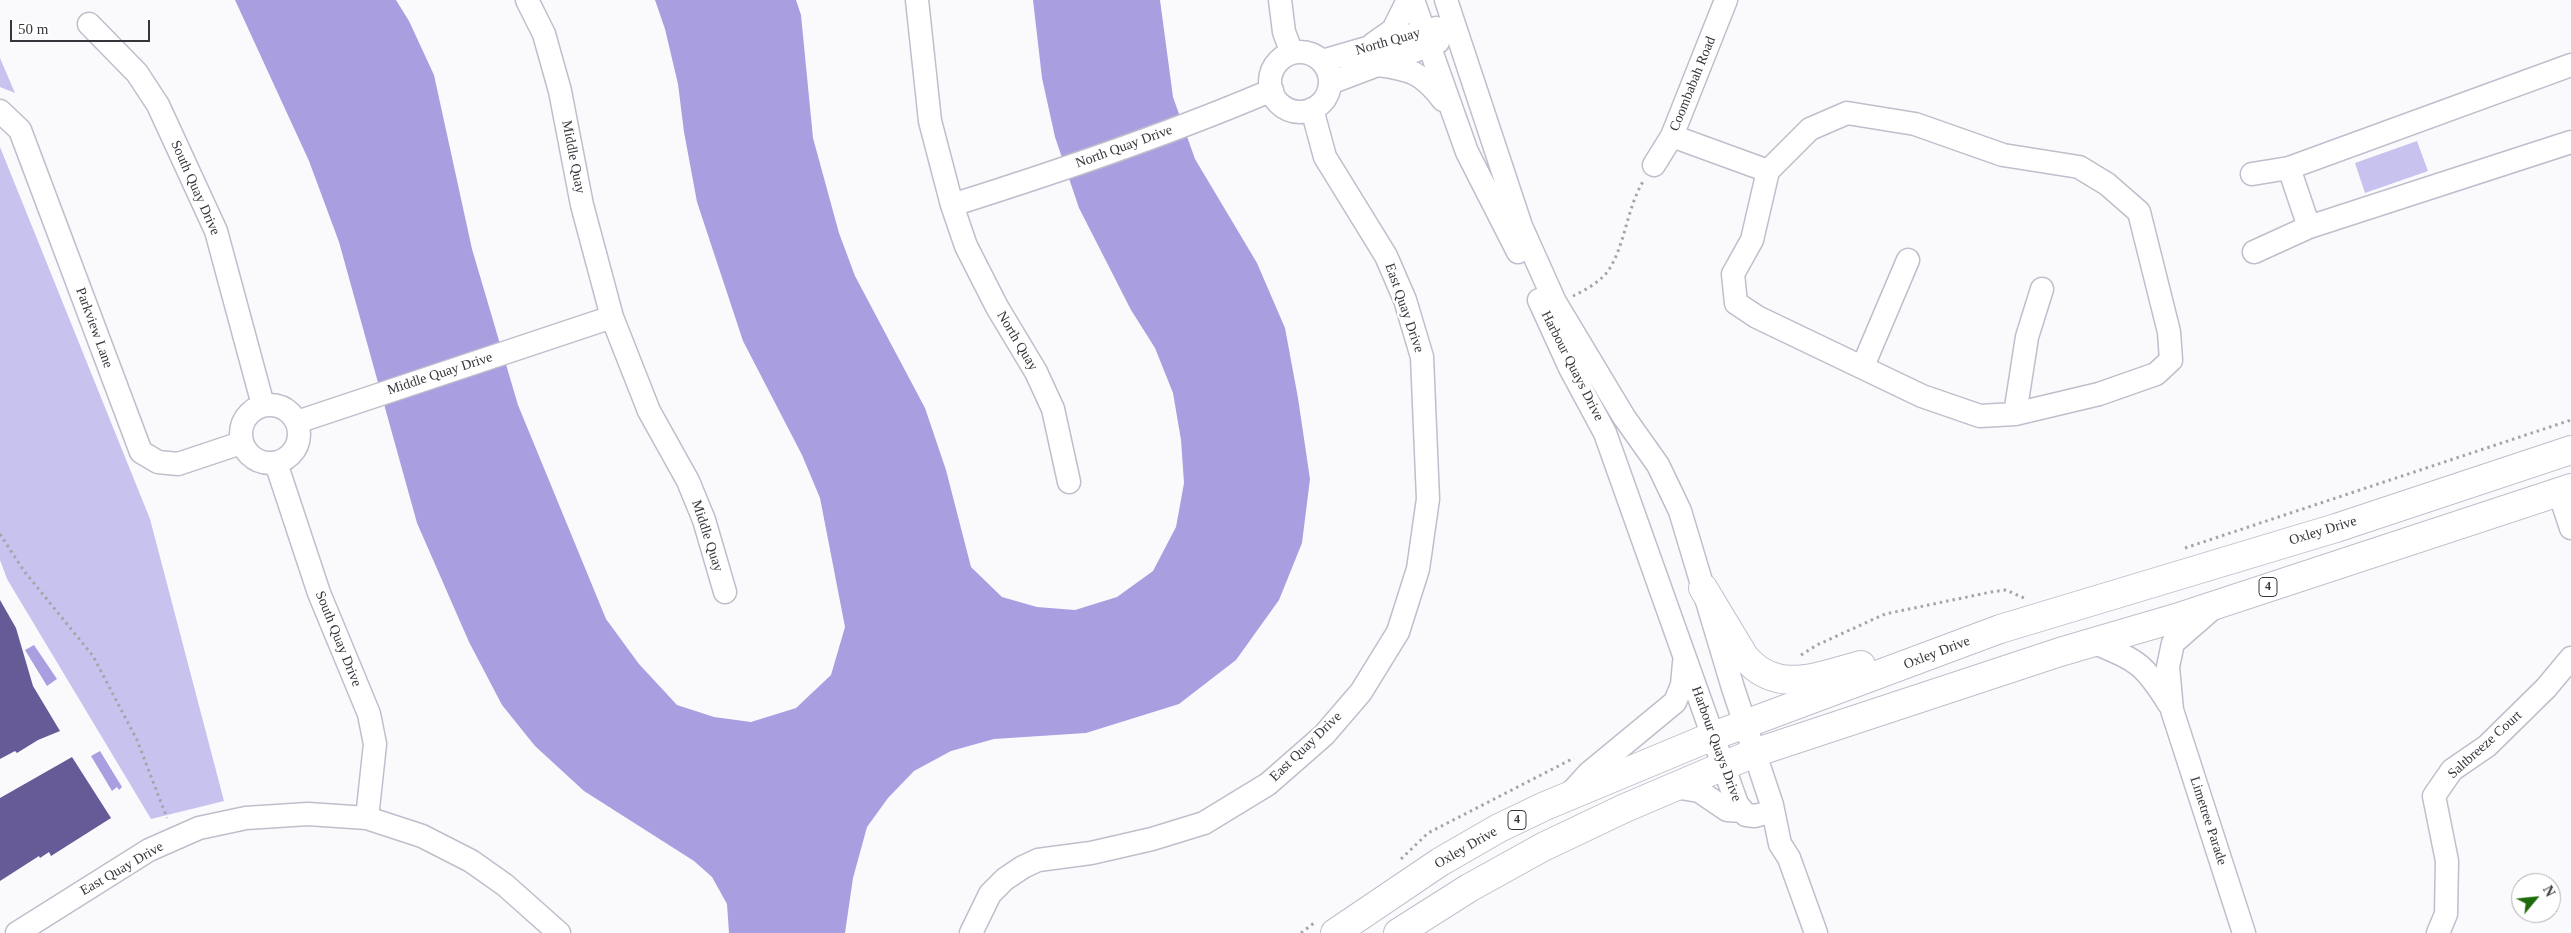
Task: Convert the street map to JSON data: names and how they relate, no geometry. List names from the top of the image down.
{
  "streets": {
    "main road": ["Oxley Drive", "4"],
    "street": [
      "North Quay",
      "Coombabah Road",
      "North Quay Drive",
      "Middle Quay",
      "South Quay Drive",
      "East Quay Drive",
      "Parkview Lane",
      "Harbour Quays Drive",
      "Middle Quay Drive",
      "Saltbreeze Court",
      "Limetree Parade"
    ]
  },
  "crossings": [
    ["North Quay", "North Quay Drive"],
    ["North Quay", "East Quay Drive"],
    ["North Quay", "Harbour Quays Drive"],
    ["North Quay Drive", "East Quay Drive"],
    ["Middle Quay", "Middle Quay Drive"],
    ["South Quay Drive", "East Quay Drive"],
    ["South Quay Drive", "Parkview Lane"],
    ["South Quay Drive", "Middle Quay Drive"],
    ["Parkview Lane", "Middle Quay Drive"],
    ["Harbour Quays Drive", "Oxley Drive"],
    ["Harbour Quays Drive", "4"],
    ["4", "Limetree Parade"]
  ],
  "scale_bar": "50 m",
  "north": "top right"
}
